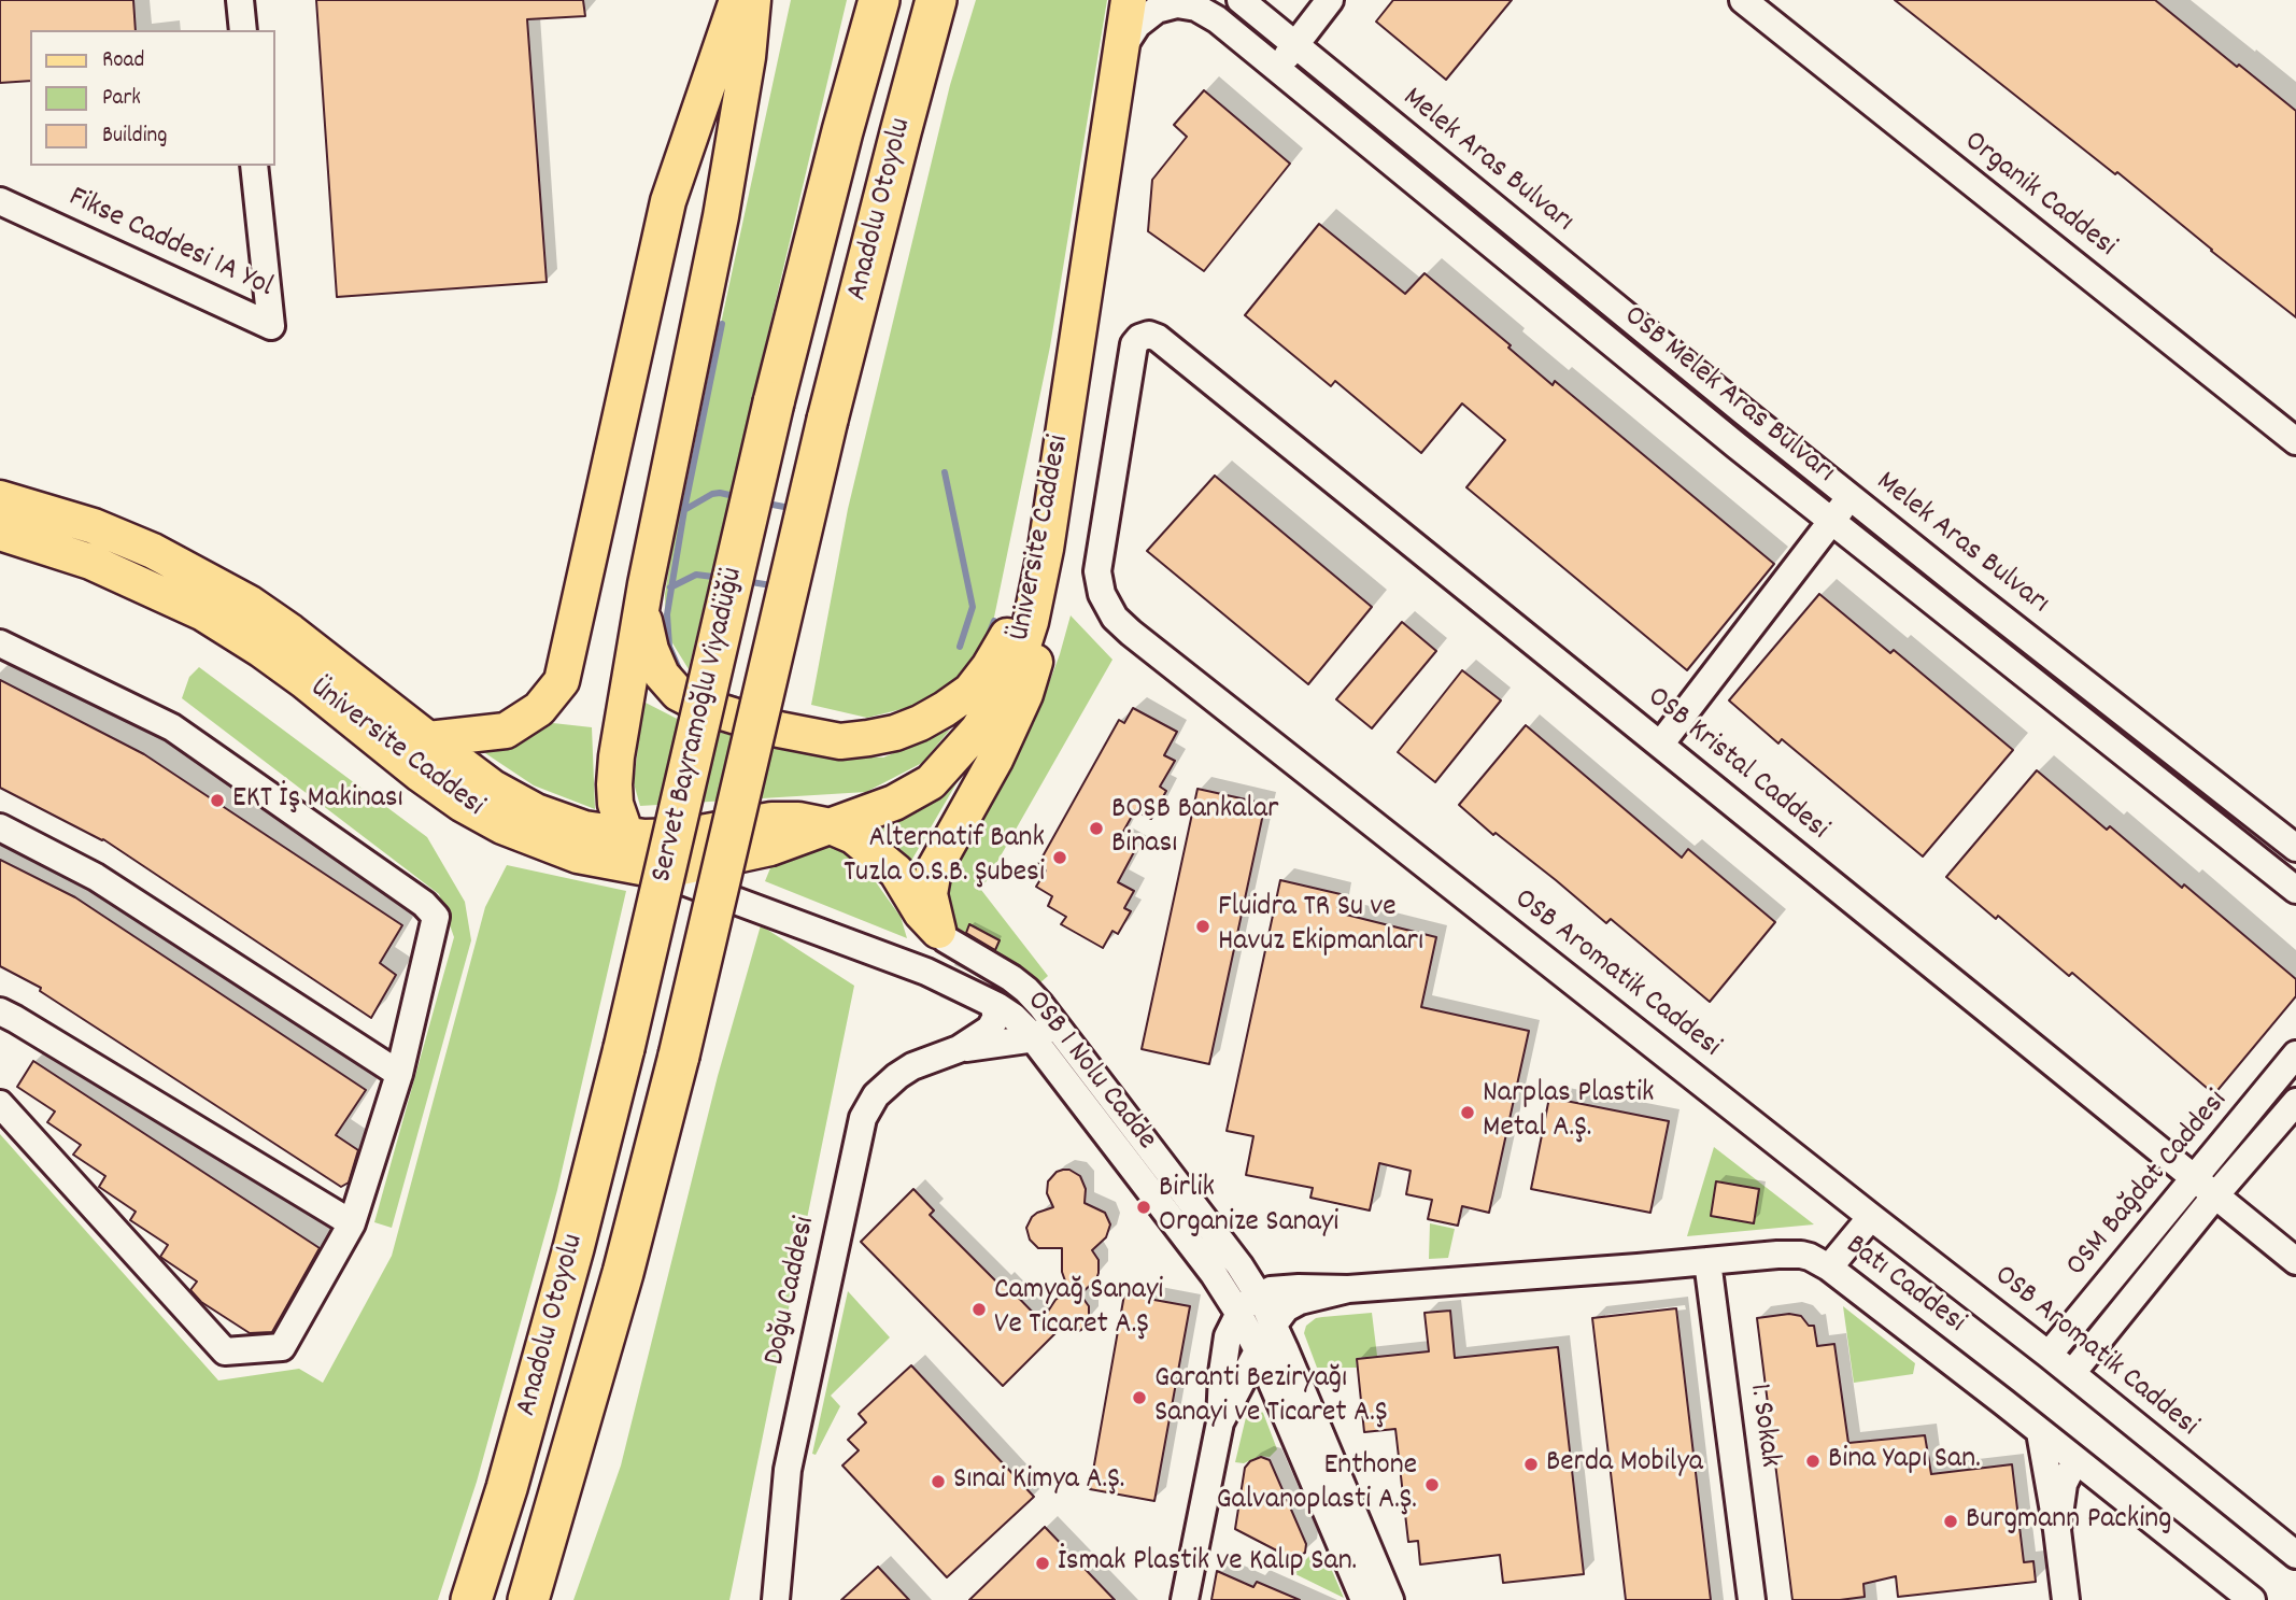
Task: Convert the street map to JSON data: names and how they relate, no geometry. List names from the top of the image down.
{
  "streets": {
    "highway": ["Anadolu Otoyolu", "Servet Bayramoğlu Viyadüğü"],
    "main road": ["Üniversite Caddesi", "OSB 1 Nolu Cadde"],
    "street": [
      "Melek Aras Bulvarı",
      "Organik Caddesi",
      "Fikse Caddesi 1A Yol",
      "OSB Melek Aras Bulvarı",
      "OSB Kristal Caddesi",
      "OSB Aromatik Caddesi",
      "OSM Bağdat Caddesi",
      "Batı Caddesi",
      "Doğu Caddesi",
      "1. Sokak"
    ]
  },
  "crossings": [
    ["Anadolu Otoyolu", "Servet Bayramoğlu Viyadüğü"],
    ["OSB Melek Aras Bulvarı", "Üniversite Caddesi"],
    ["Üniversite Caddesi", "OSB 1 Nolu Cadde"],
    ["OSB Kristal Caddesi", "OSB Aromatik Caddesi"],
    ["OSB Kristal Caddesi", "OSM Bağdat Caddesi"],
    ["OSB Aromatik Caddesi", "OSM Bağdat Caddesi"],
    ["OSB 1 Nolu Cadde", "Batı Caddesi"],
    ["OSB 1 Nolu Cadde", "Doğu Caddesi"],
    ["Batı Caddesi", "1. Sokak"]
  ],
  "places": [
    "EKT İş Makinası",
    "BOSB Bankalar Binası",
    "Alternatif Bank Tuzla O.S.B. Şubesi",
    "Fluidra TR Su ve Havuz Ekipmanları",
    "Narplas Plastik Metal A.Ş.",
    "Birlik Organize Sanayi",
    "Camyağ Sanayi Ve Ticaret A.Ş",
    "Garanti Beziryağı Sanayi ve Ticaret A.Ş",
    "Bina Yapı San.",
    "Berda Mobilya",
    "Sınai Kimya A.Ş.",
    "Enthone Galvanoplasti A.Ş.",
    "Burgmann Packing",
    "İsmak Plastik ve Kalıp San."
  ],
  "legend": ["Road", "Park", "Building"]
}
